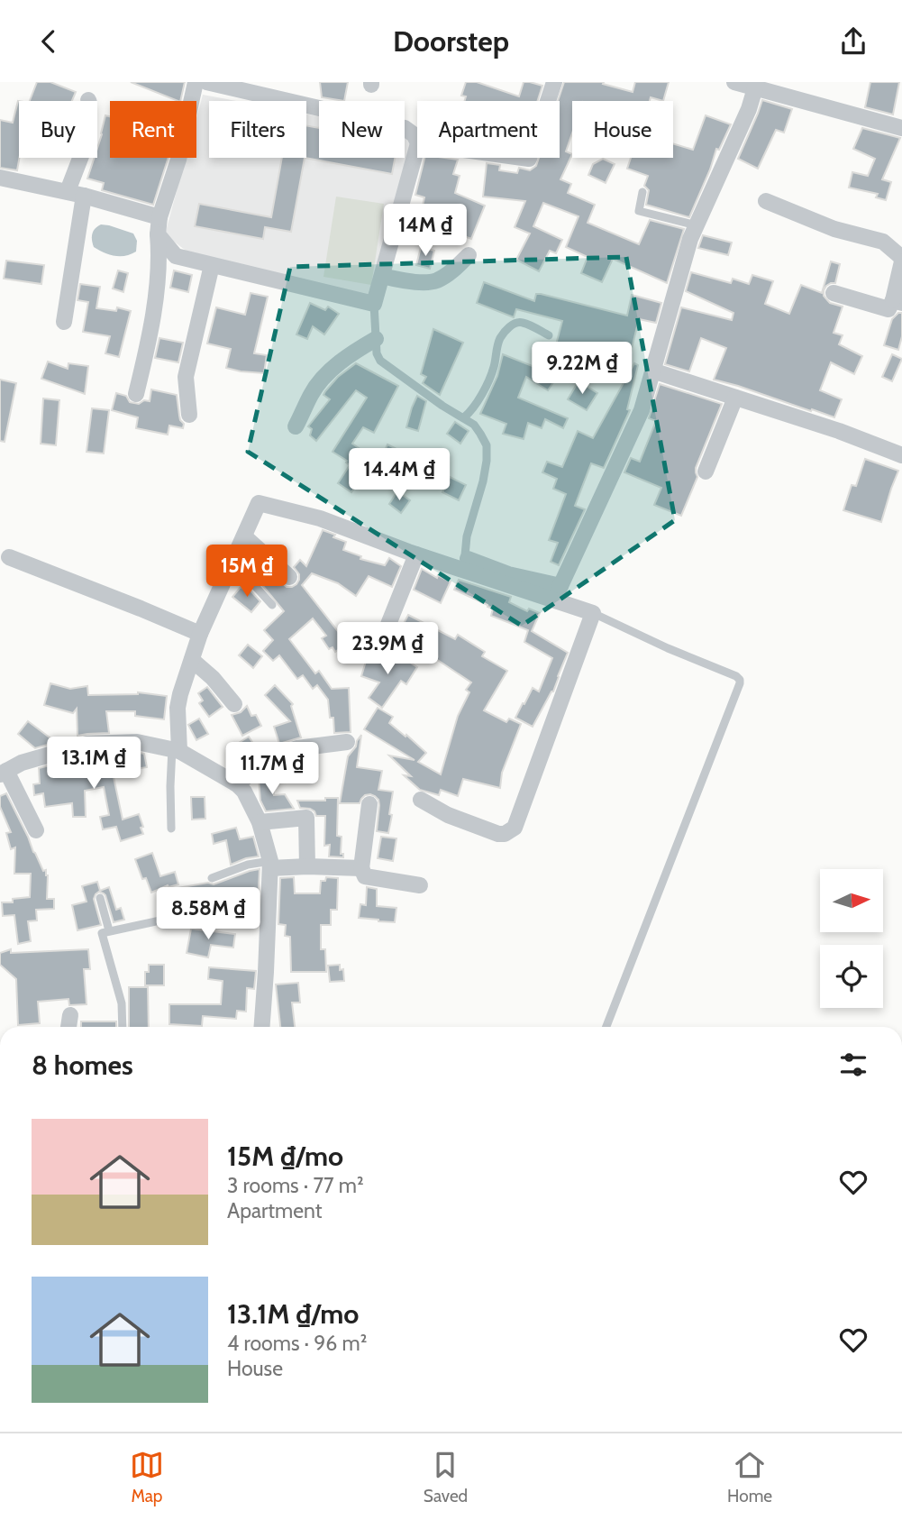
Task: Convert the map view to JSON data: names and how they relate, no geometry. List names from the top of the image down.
{
  "north": "right",
  "page": {
    "header": "Doorstep",
    "chip": [
      "Buy",
      "Rent",
      "Filters",
      "New",
      "Apartment",
      "House"
    ],
    "price": [
      "14M ₫",
      "9.22M ₫",
      "14.4M ₫",
      "15M ₫",
      "23.9M ₫",
      "13.1M ₫",
      "11.7M ₫",
      "8.58M ₫"
    ],
    "heading": "8 homes",
    "list": [
      {
        "name": "15M ₫/mo",
        "note": "3 rooms · 77 m² · Apartment"
      },
      {
        "name": "13.1M ₫/mo",
        "note": "4 rooms · 96 m² · House"
      }
    ],
    "tabs": ["Map", "Saved", "Home"]
  }
}
